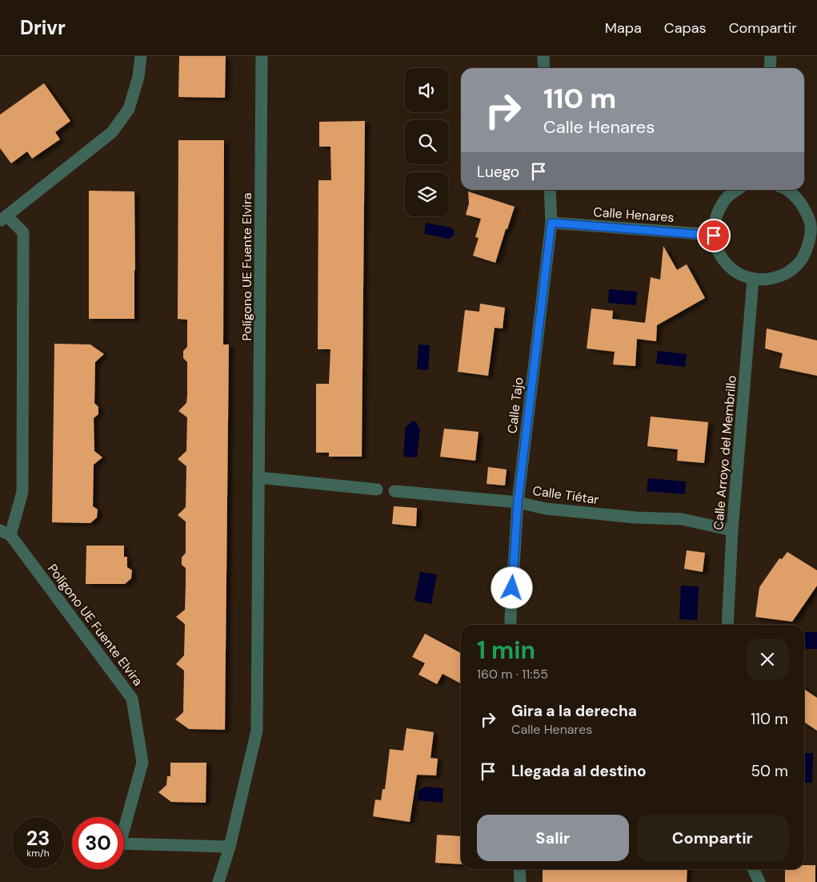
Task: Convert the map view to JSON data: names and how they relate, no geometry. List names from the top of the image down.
{
  "streets": {
    "street": [
      "Calle Henares",
      "Polígono UE Fuente Elvira",
      "Calle Tajo",
      "Calle Arroyo del Membrillo",
      "Calle Tiétar"
    ]
  },
  "crossings": [
    ["Calle Henares", "Calle Tajo"],
    ["Calle Tajo", "Calle Tiétar"],
    ["Calle Arroyo del Membrillo", "Calle Tiétar"]
  ],
  "page": {
    "header": "Drivr",
    "nav": ["Mapa", "Capas", "Compartir"],
    "turn": ["110 m", "Calle Henares"],
    "then": "Luego",
    "heading": ["1 min", "160 m · 11:55"],
    "list": [
      {
        "name": "Gira a la derecha",
        "note": "Calle Henares",
        "value": "110 m"
      },
      {
        "name": "Llegada al destino",
        "value": "50 m"
      }
    ],
    "buttons": ["Salir", "Compartir"],
    "speed": "23 km/h",
    "limit": "30"
  }
}
